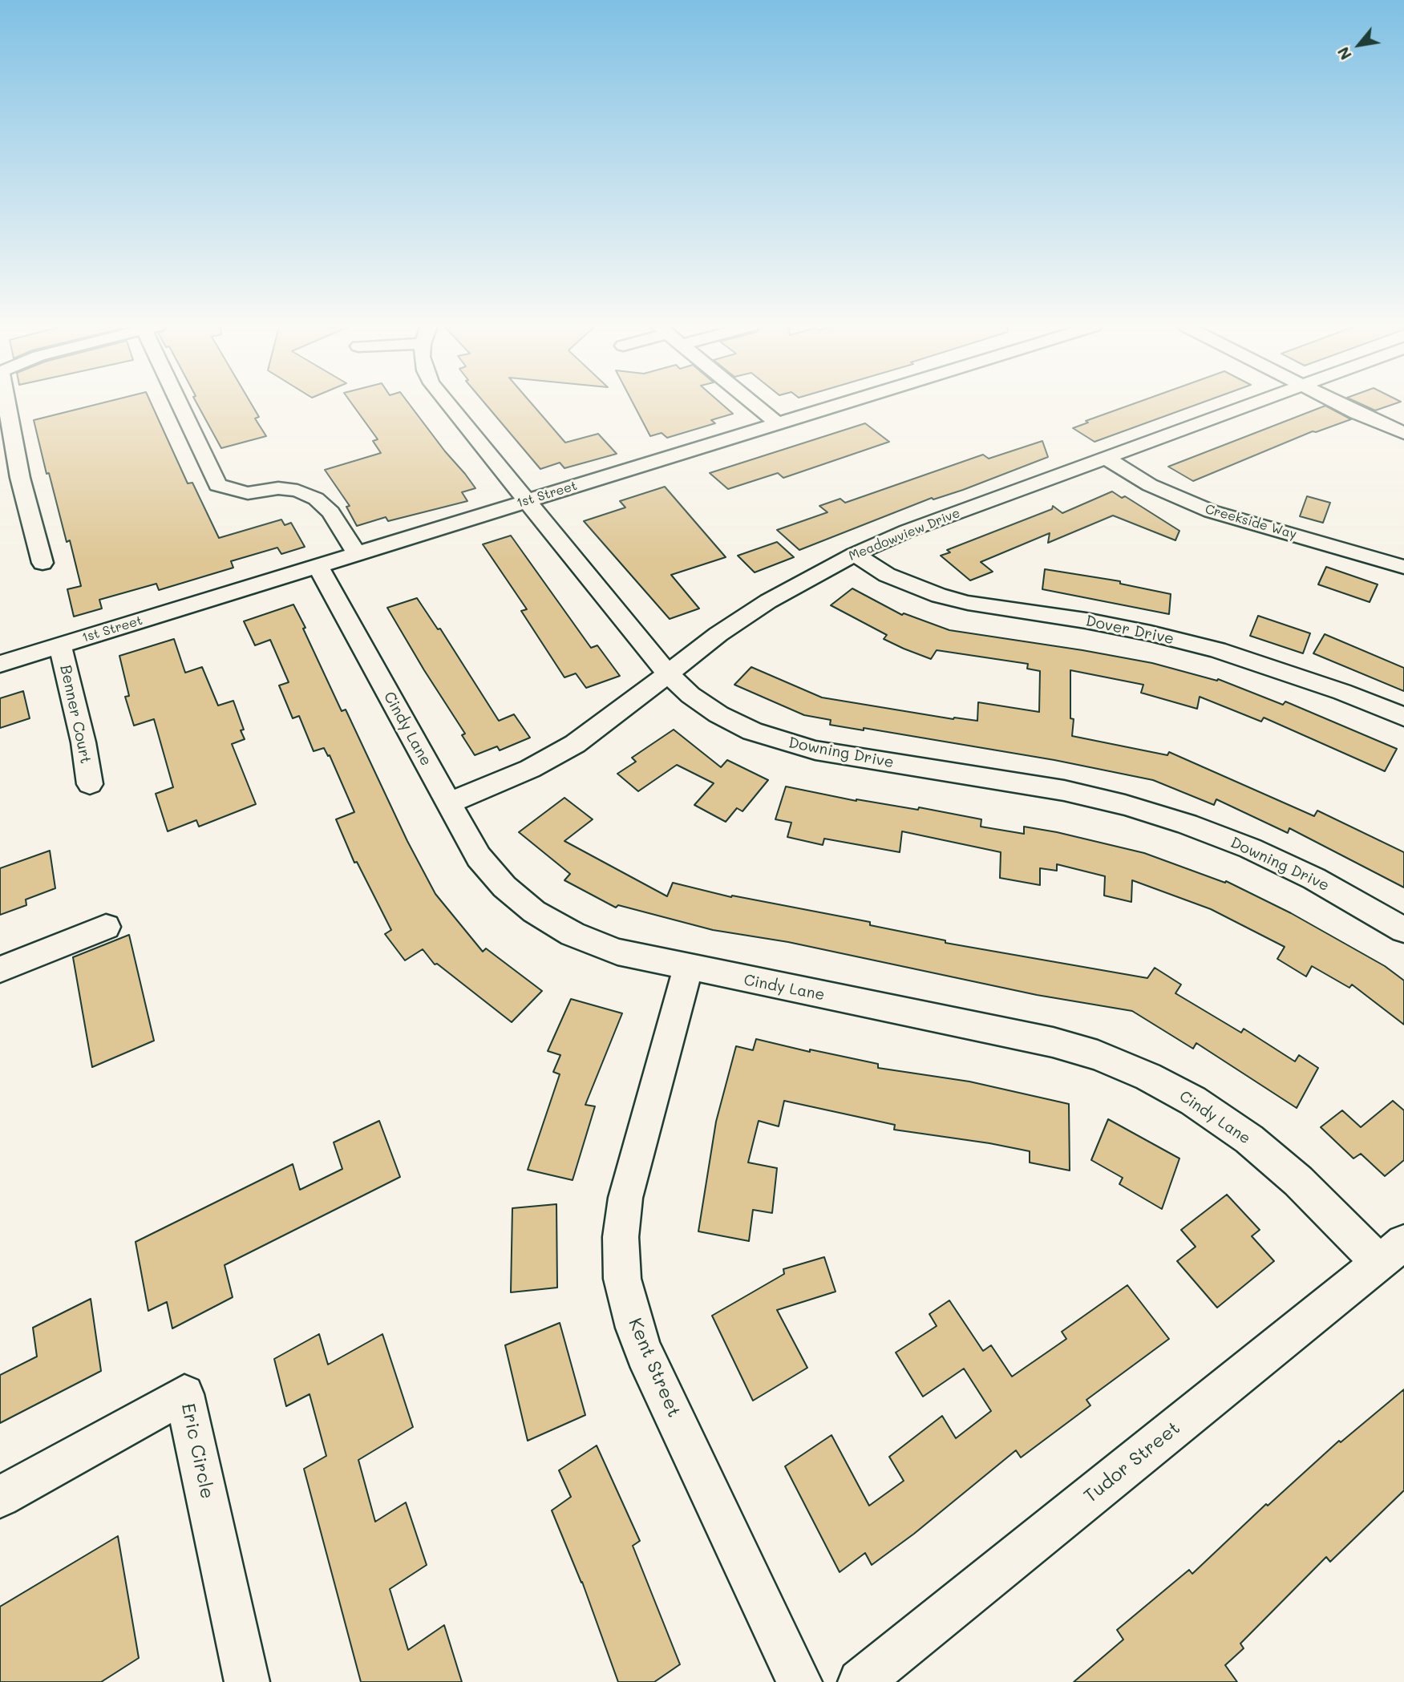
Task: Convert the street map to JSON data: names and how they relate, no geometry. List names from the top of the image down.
{
  "streets": {
    "street": [
      "1st Street",
      "Creekside Way",
      "Meadowview Drive",
      "Dover Drive",
      "Benner Court",
      "Cindy Lane",
      "Downing Drive",
      "Kent Street",
      "Eric Circle",
      "Tudor Street"
    ]
  },
  "crossings": [
    ["1st Street", "Benner Court"],
    ["1st Street", "Cindy Lane"],
    ["1st Street", "Downing Drive"],
    ["Creekside Way", "Meadowview Drive"],
    ["Meadowview Drive", "Dover Drive"],
    ["Meadowview Drive", "Cindy Lane"],
    ["Meadowview Drive", "Downing Drive"],
    ["Cindy Lane", "Kent Street"],
    ["Cindy Lane", "Tudor Street"]
  ],
  "north": "bottom left"
}
